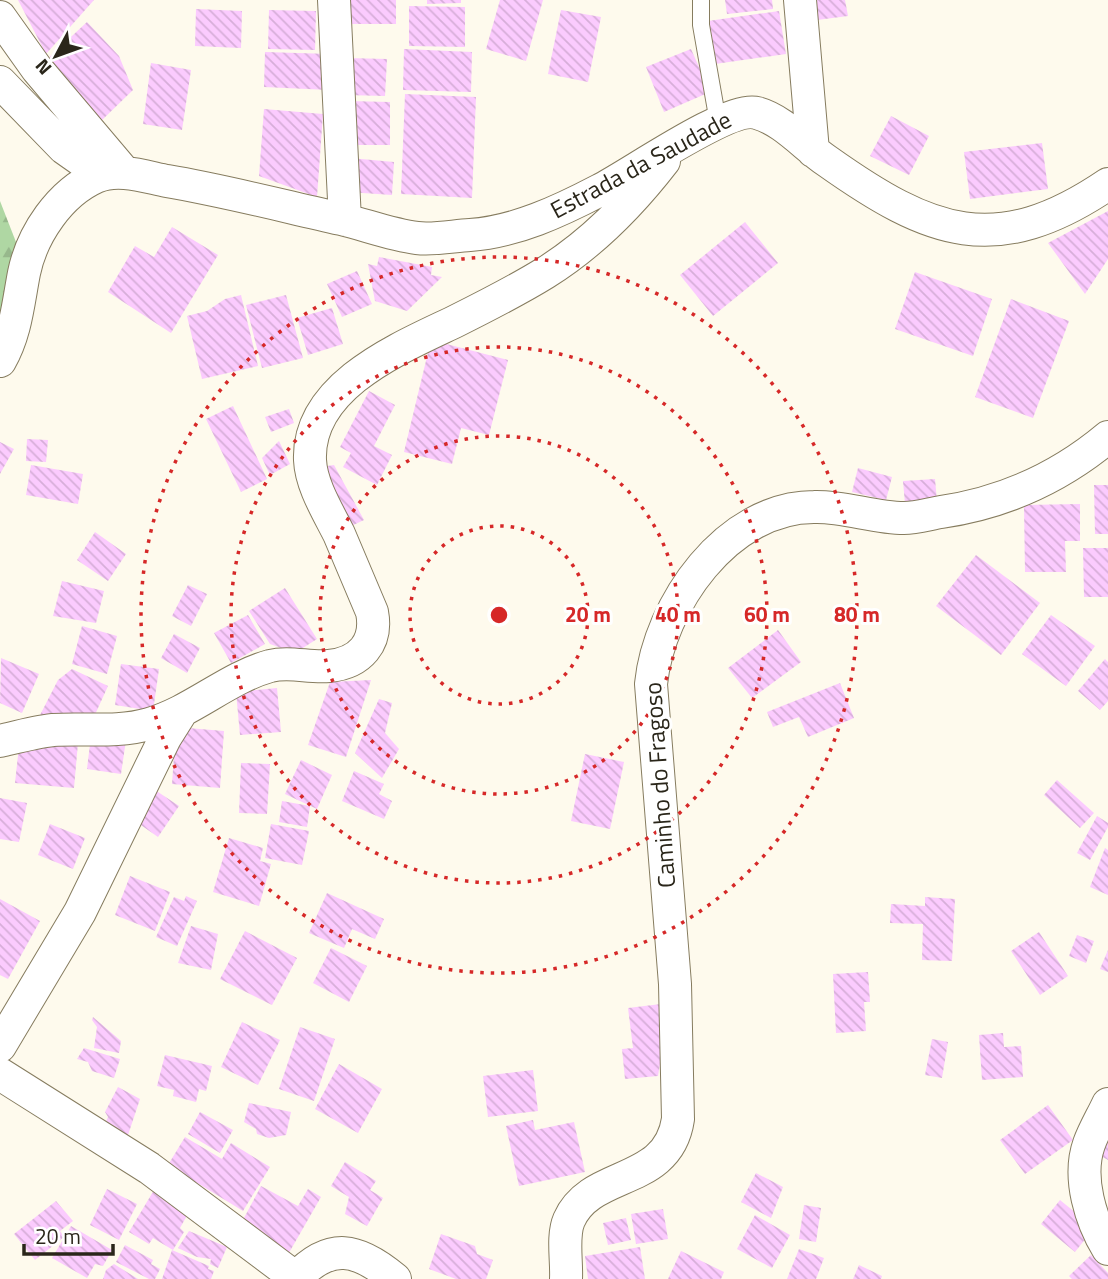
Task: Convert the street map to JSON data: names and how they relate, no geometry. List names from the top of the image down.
{
  "streets": {
    "street": ["Estrada da Saudade", "Caminho do Fragoso"]
  },
  "scale_bar": "20 m",
  "north": "bottom left",
  "rings": [
    "20 m",
    "40 m",
    "60 m",
    "80 m"
  ]
}
